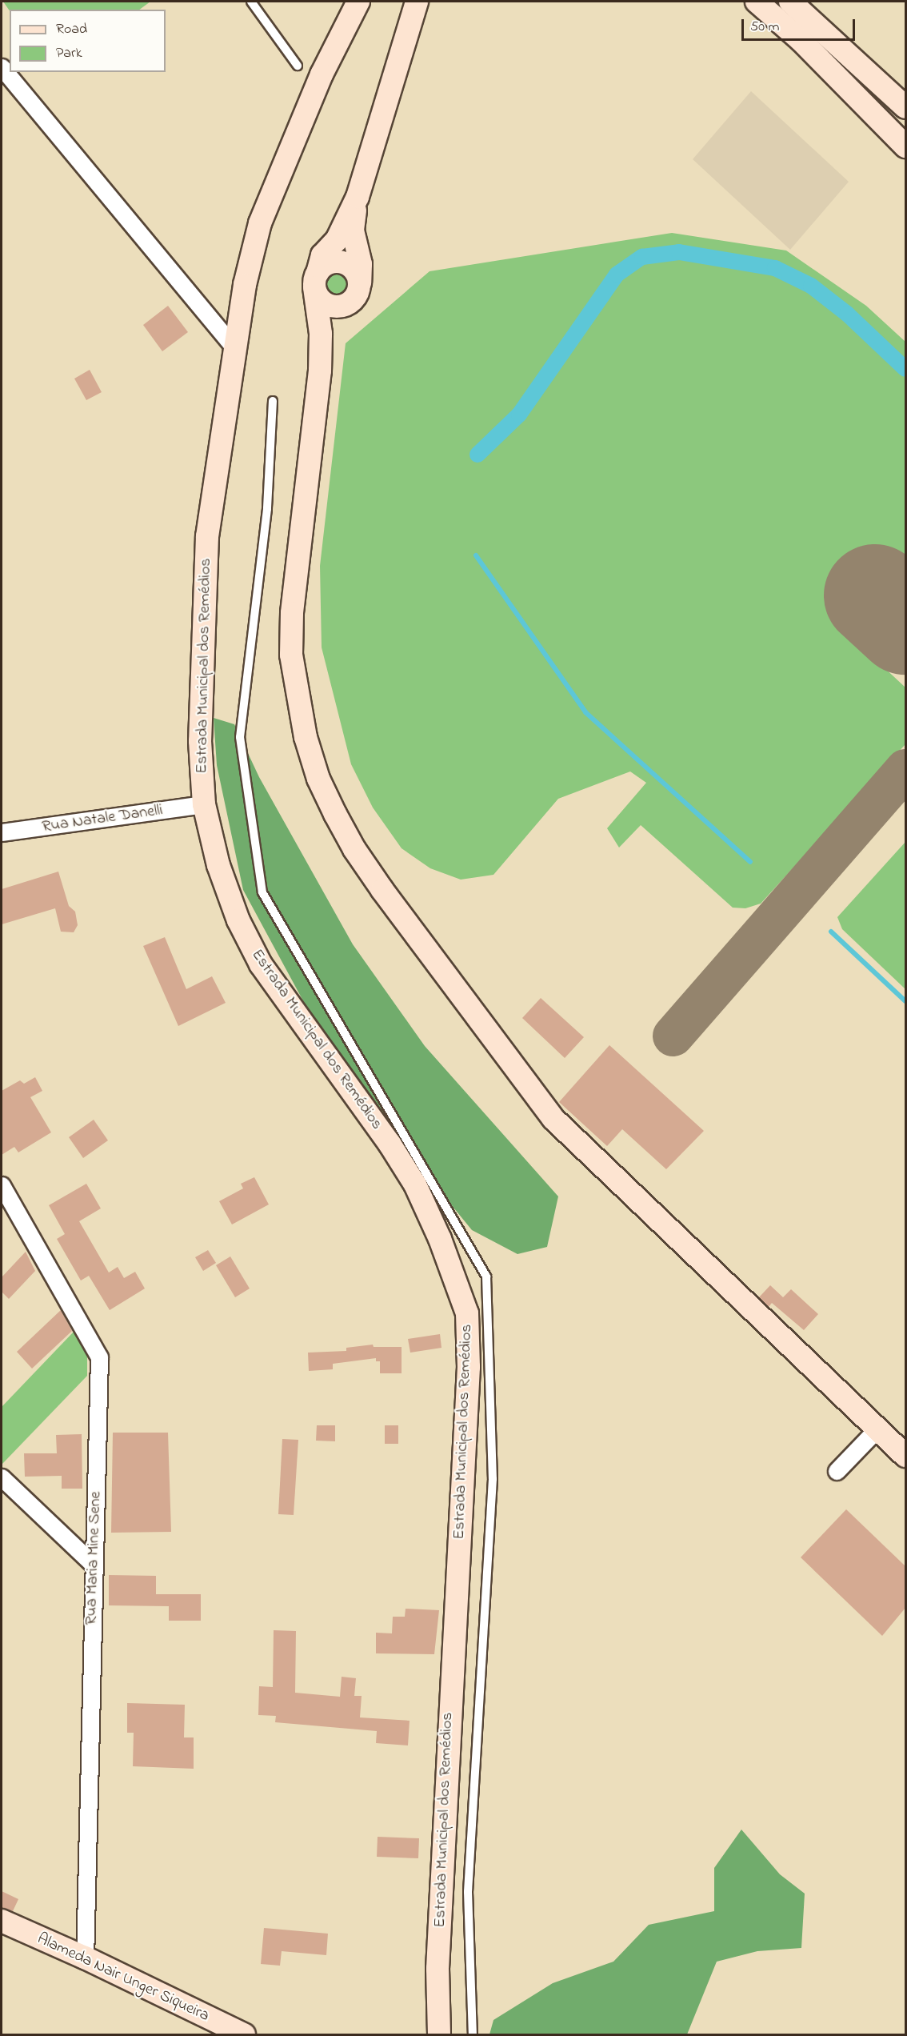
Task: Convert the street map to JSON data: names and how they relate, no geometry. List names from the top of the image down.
{
  "streets": {
    "street": [
      "Estrada Municipal dos Remédios",
      "Rua Natale Danelli",
      "Rua Maria Mine Sene",
      "Alameda Nair Unger Siqueira"
    ]
  },
  "crossings": [
    ["Estrada Municipal dos Remédios", "Rua Natale Danelli"],
    ["Rua Maria Mine Sene", "Alameda Nair Unger Siqueira"]
  ],
  "legend": ["Road", "Park"],
  "scale_bar": "50 m"
}
